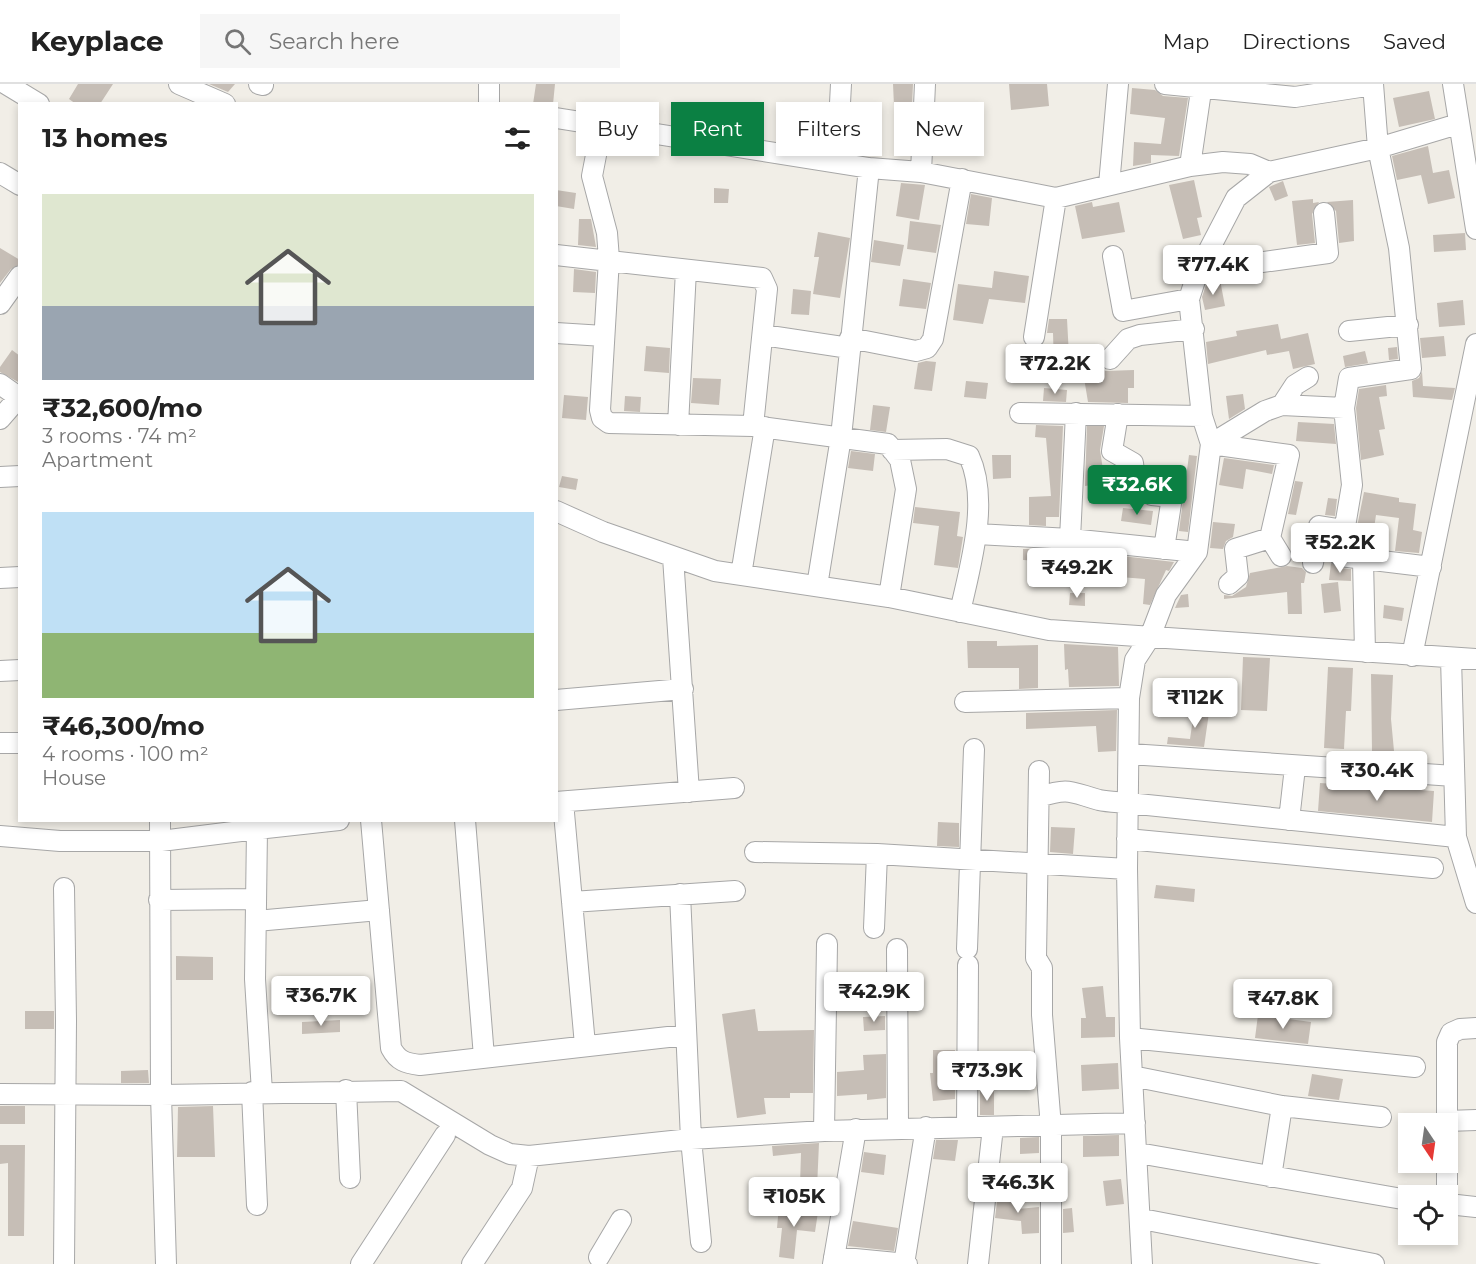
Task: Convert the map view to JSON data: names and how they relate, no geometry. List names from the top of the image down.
{
  "north": "bottom",
  "page": {
    "header": "Keyplace",
    "search": "Search here",
    "nav": ["Map", "Directions", "Saved"],
    "chip": [
      "Buy",
      "Rent",
      "Filters",
      "New"
    ],
    "heading": "13 homes",
    "list": [
      {
        "name": "₹32,600/mo",
        "note": "3 rooms · 74 m² · Apartment"
      },
      {
        "name": "₹46,300/mo",
        "note": "4 rooms · 100 m² · House"
      }
    ],
    "price": [
      "₹77.4K",
      "₹72.2K",
      "₹32.6K",
      "₹52.2K",
      "₹49.2K",
      "₹112K",
      "₹30.4K",
      "₹42.9K",
      "₹36.7K",
      "₹47.8K",
      "₹73.9K",
      "₹46.3K",
      "₹105K"
    ]
  }
}
